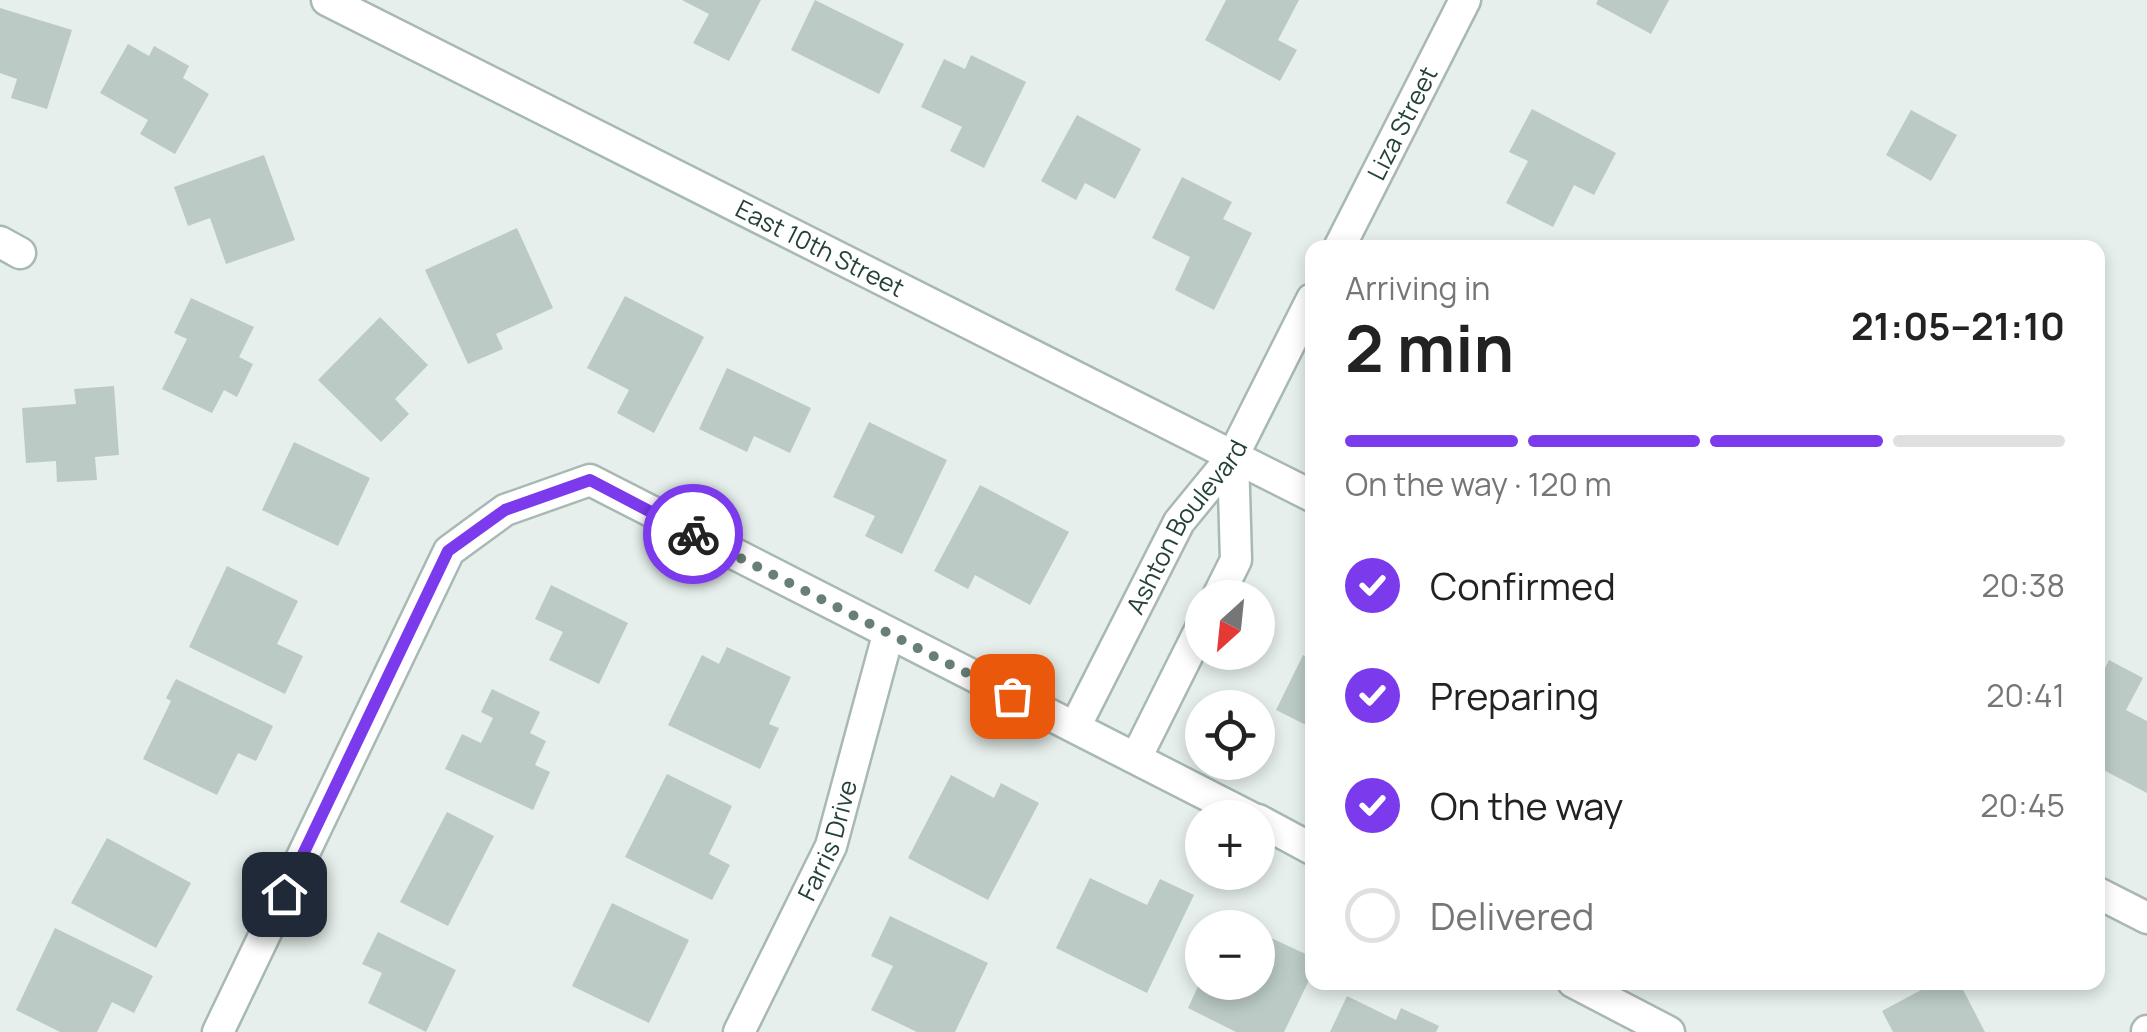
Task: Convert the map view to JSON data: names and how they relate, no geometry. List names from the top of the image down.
{
  "streets": {
    "street": [
      "Liza Street",
      "East 10th Street",
      "Ashton Boulevard",
      "Farris Drive"
    ]
  },
  "crossings": [
    ["East 10th Street", "Ashton Boulevard"]
  ],
  "north": "bottom left",
  "page": {
    "heading": ["2 min", "Arriving in", "21:05–21:10"],
    "bar": "On the way · 120 m",
    "list": [
      ["Confirmed", "20:38"],
      ["Preparing", "20:41"],
      ["On the way", "20:45"],
      "Delivered"
    ],
    "map_buttons": ["+", "−"]
  }
}
